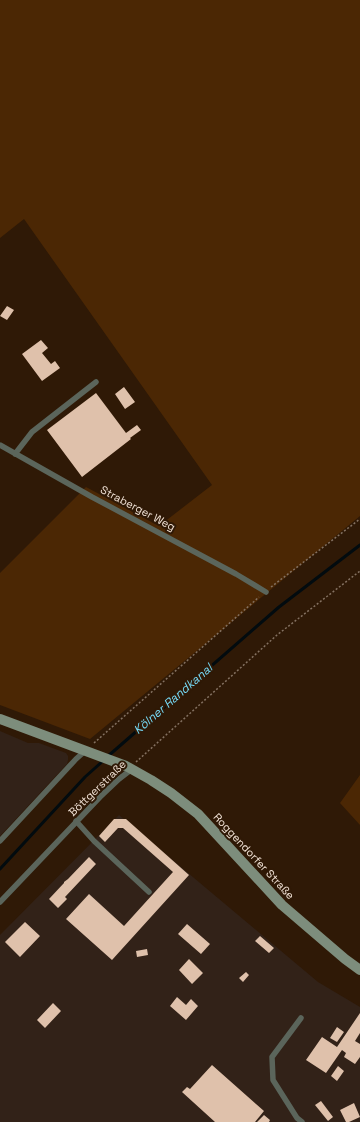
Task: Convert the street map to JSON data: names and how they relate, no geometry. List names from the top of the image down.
{
  "streets": {
    "main road": ["Roggendorfer Straße"],
    "lane": ["Straberger Weg", "Böttgerstraße"]
  },
  "crossings": [
    ["Böttgerstraße", "Roggendorfer Straße"]
  ],
  "water": ["Kölner Randkanal"]
}
